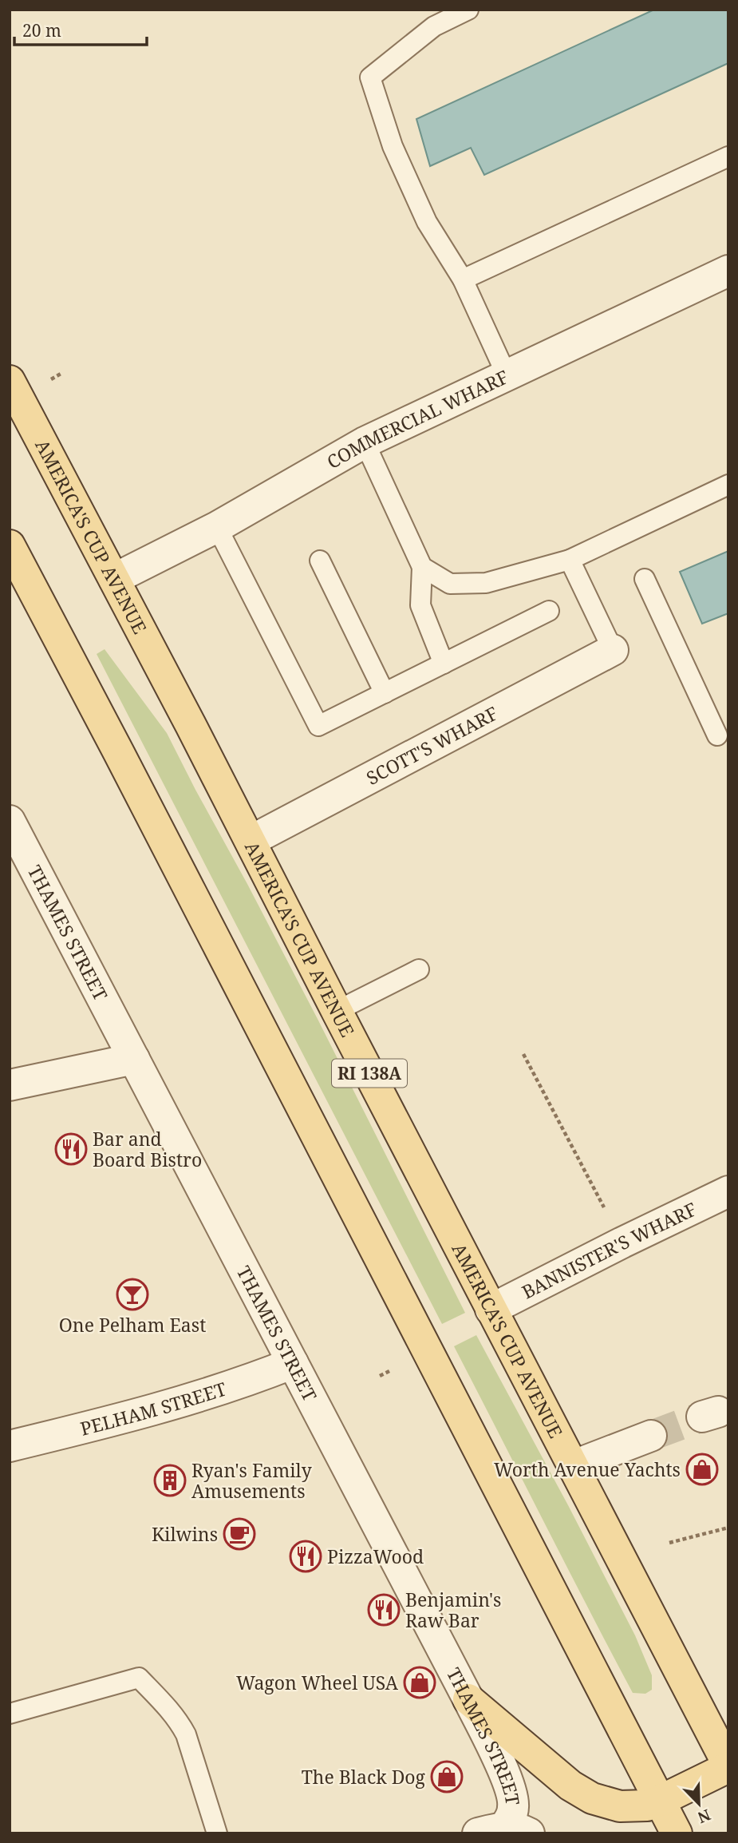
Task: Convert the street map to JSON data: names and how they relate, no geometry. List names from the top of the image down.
{
  "streets": {
    "main road": ["AMERICA'S CUP AVENUE", "RI 138A"],
    "street": [
      "COMMERCIAL WHARF",
      "SCOTT'S WHARF",
      "THAMES STREET",
      "BANNISTER'S WHARF",
      "PELHAM STREET"
    ]
  },
  "crossings": [
    ["COMMERCIAL WHARF", "AMERICA'S CUP AVENUE"],
    ["AMERICA'S CUP AVENUE", "SCOTT'S WHARF"],
    ["AMERICA'S CUP AVENUE", "BANNISTER'S WHARF"],
    ["THAMES STREET", "PELHAM STREET"]
  ],
  "places": {
    "restaurant": ["Bar and Board Bistro", "PizzaWood", "Benjamin's Raw Bar"],
    "bar": ["One Pelham East"],
    "shop": ["Worth Avenue Yachts", "Wagon Wheel USA", "The Black Dog"],
    "building": ["Ryan's Family Amusements"],
    "cafe": ["Kilwins"]
  },
  "scale_bar": "20 m",
  "north": "bottom right"
}
